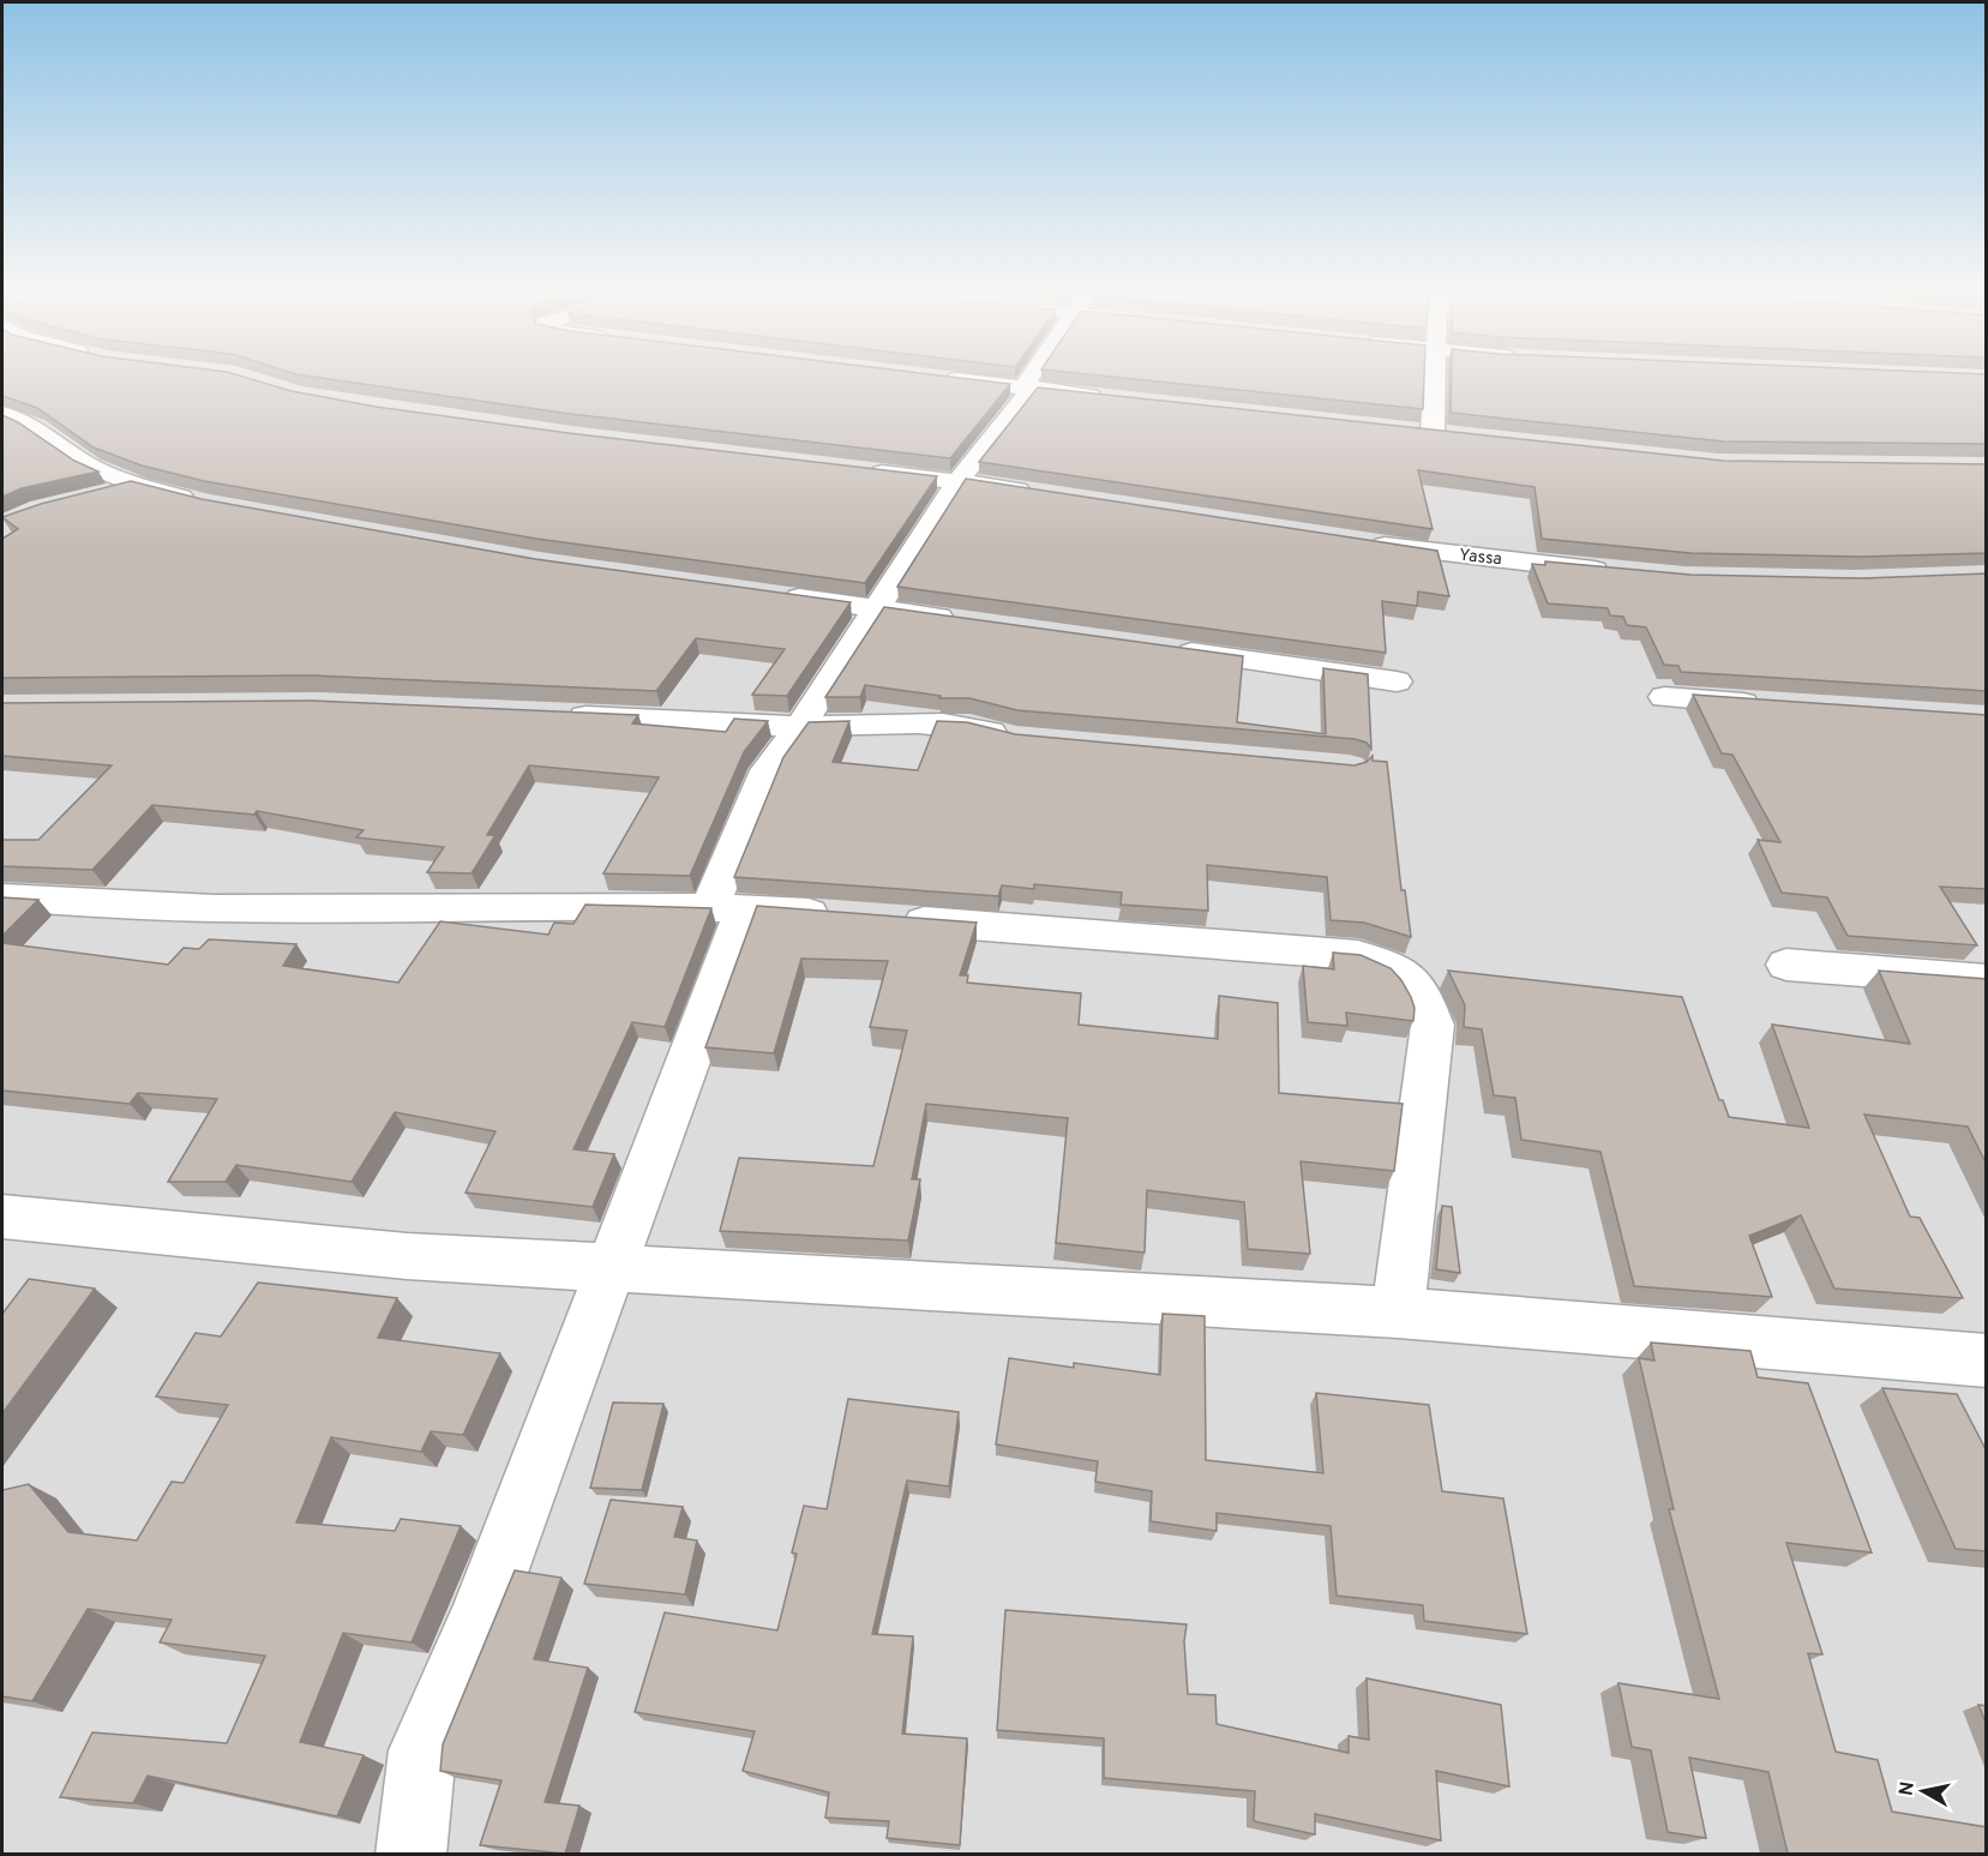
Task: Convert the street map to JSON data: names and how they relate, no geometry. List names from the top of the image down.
{
  "streets": {
    "street": ["Yassa"]
  },
  "north": "left"
}
